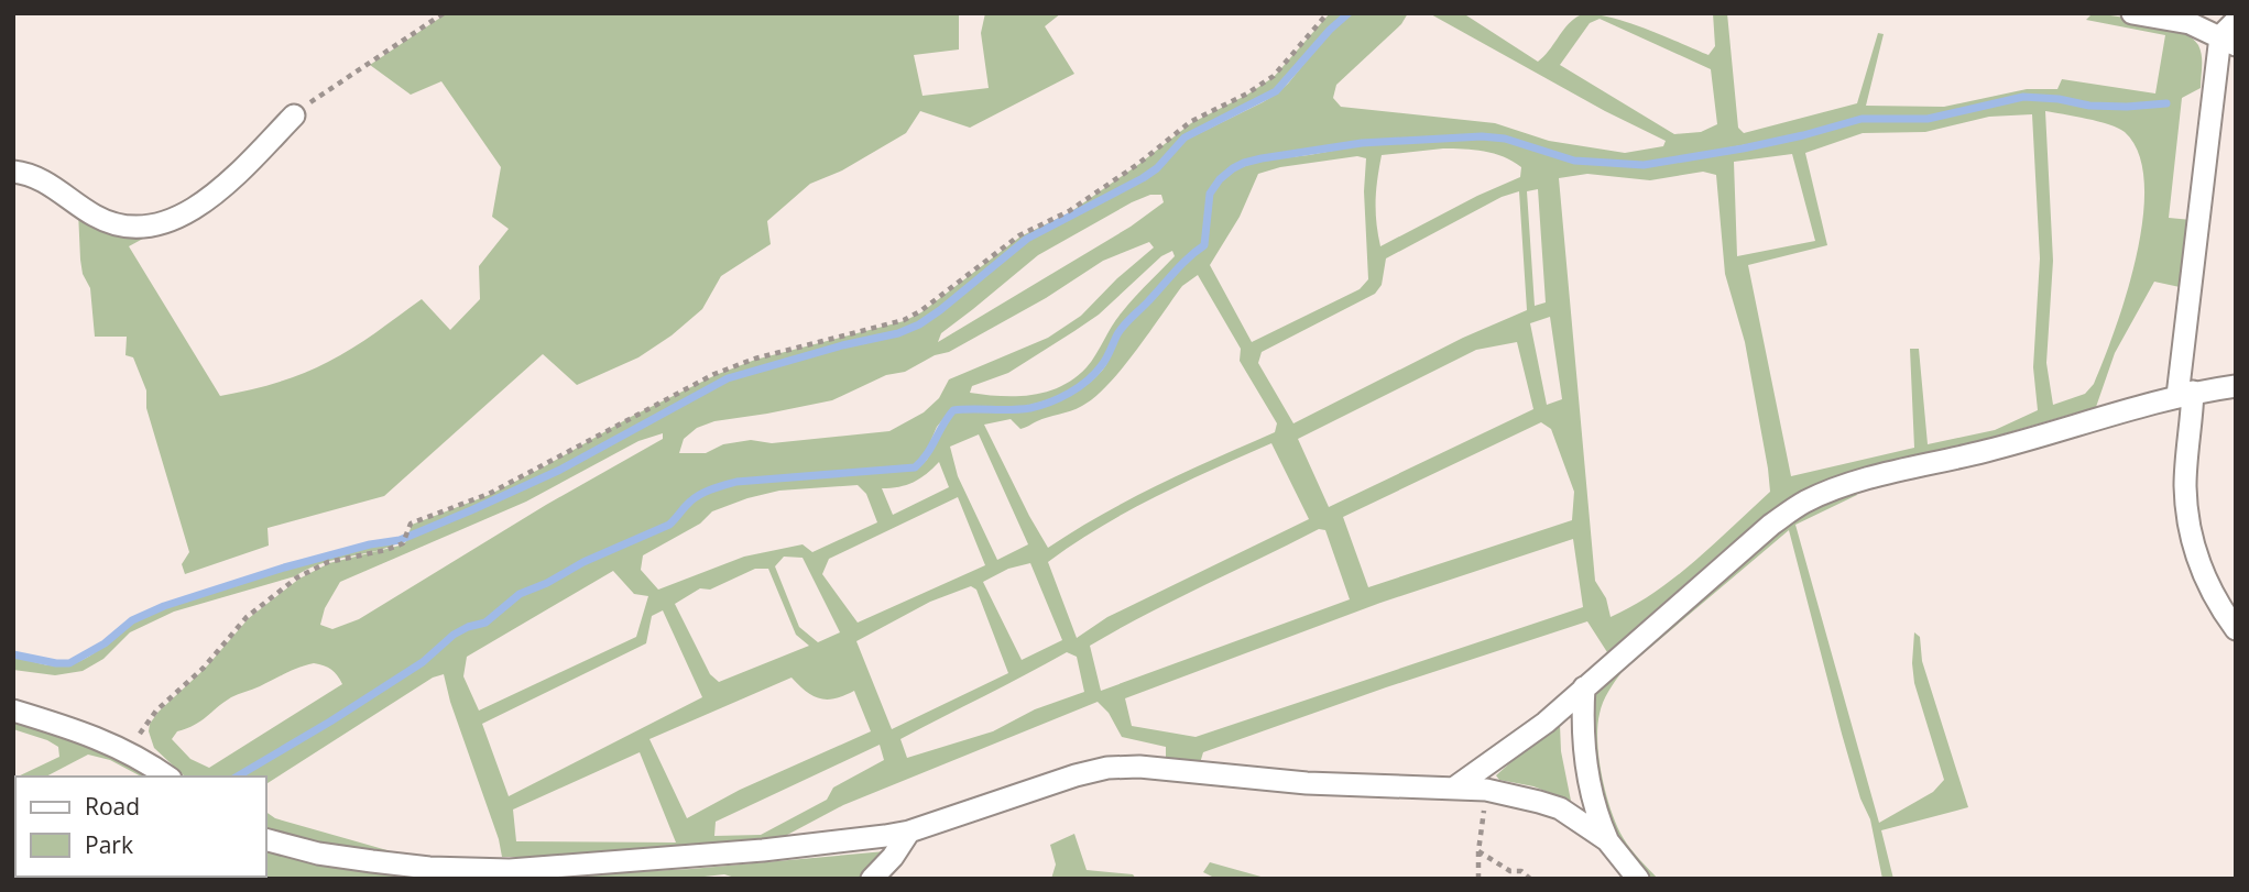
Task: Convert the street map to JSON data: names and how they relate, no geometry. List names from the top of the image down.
{
  "legend": ["Road", "Park"]
}
